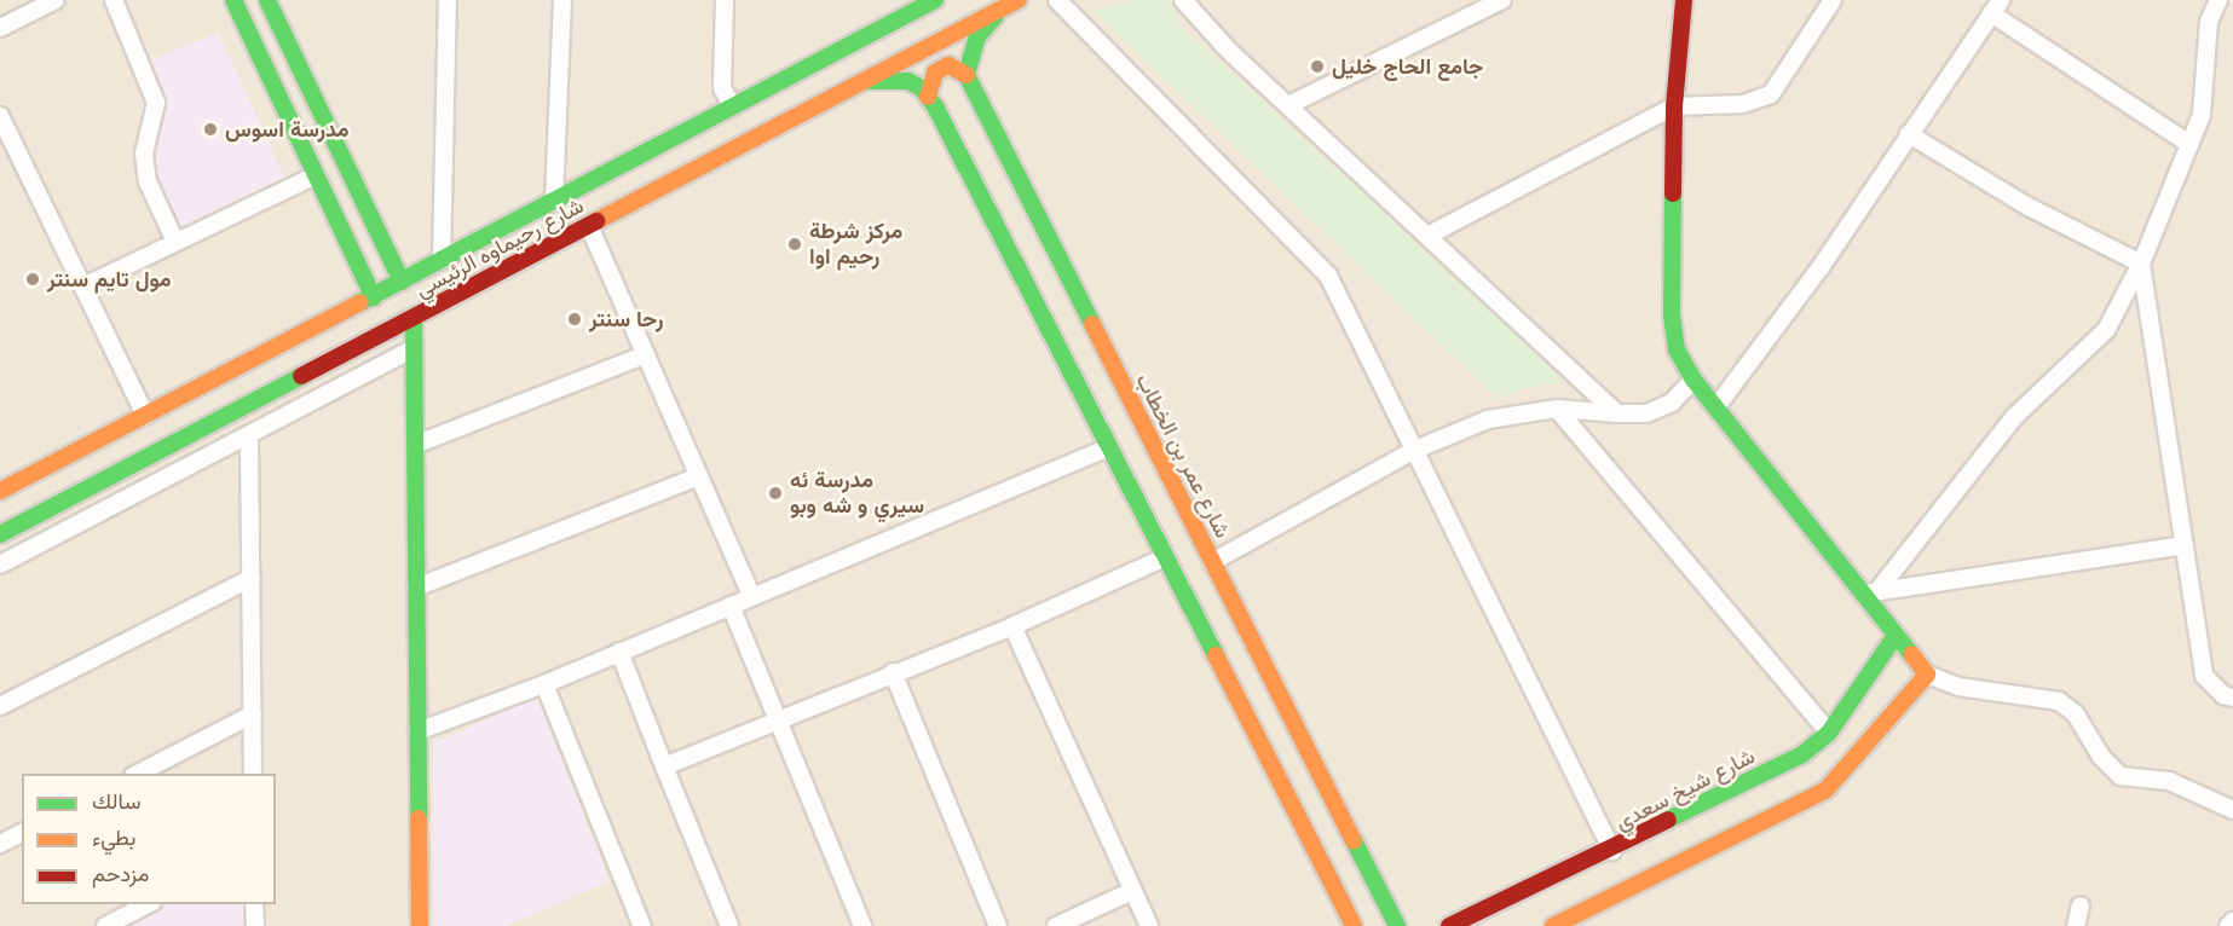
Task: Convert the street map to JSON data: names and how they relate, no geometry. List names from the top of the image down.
{
  "streets": {
    "main road": ["شارع رحيماوه الرئيسي", "شارع عمر بن الخطاب", "شارع شيخ سعدي"]
  },
  "places": [
    "جامع الحاج خليل",
    "مدرسة اسوس",
    "مركز شرطة رحيم اوا",
    "مول تايم سنتر",
    "رحا سنتر",
    "مدرسة ئه سيري و شه وبو"
  ],
  "legend": ["سالك", "بطيء", "مزدحم"]
}
